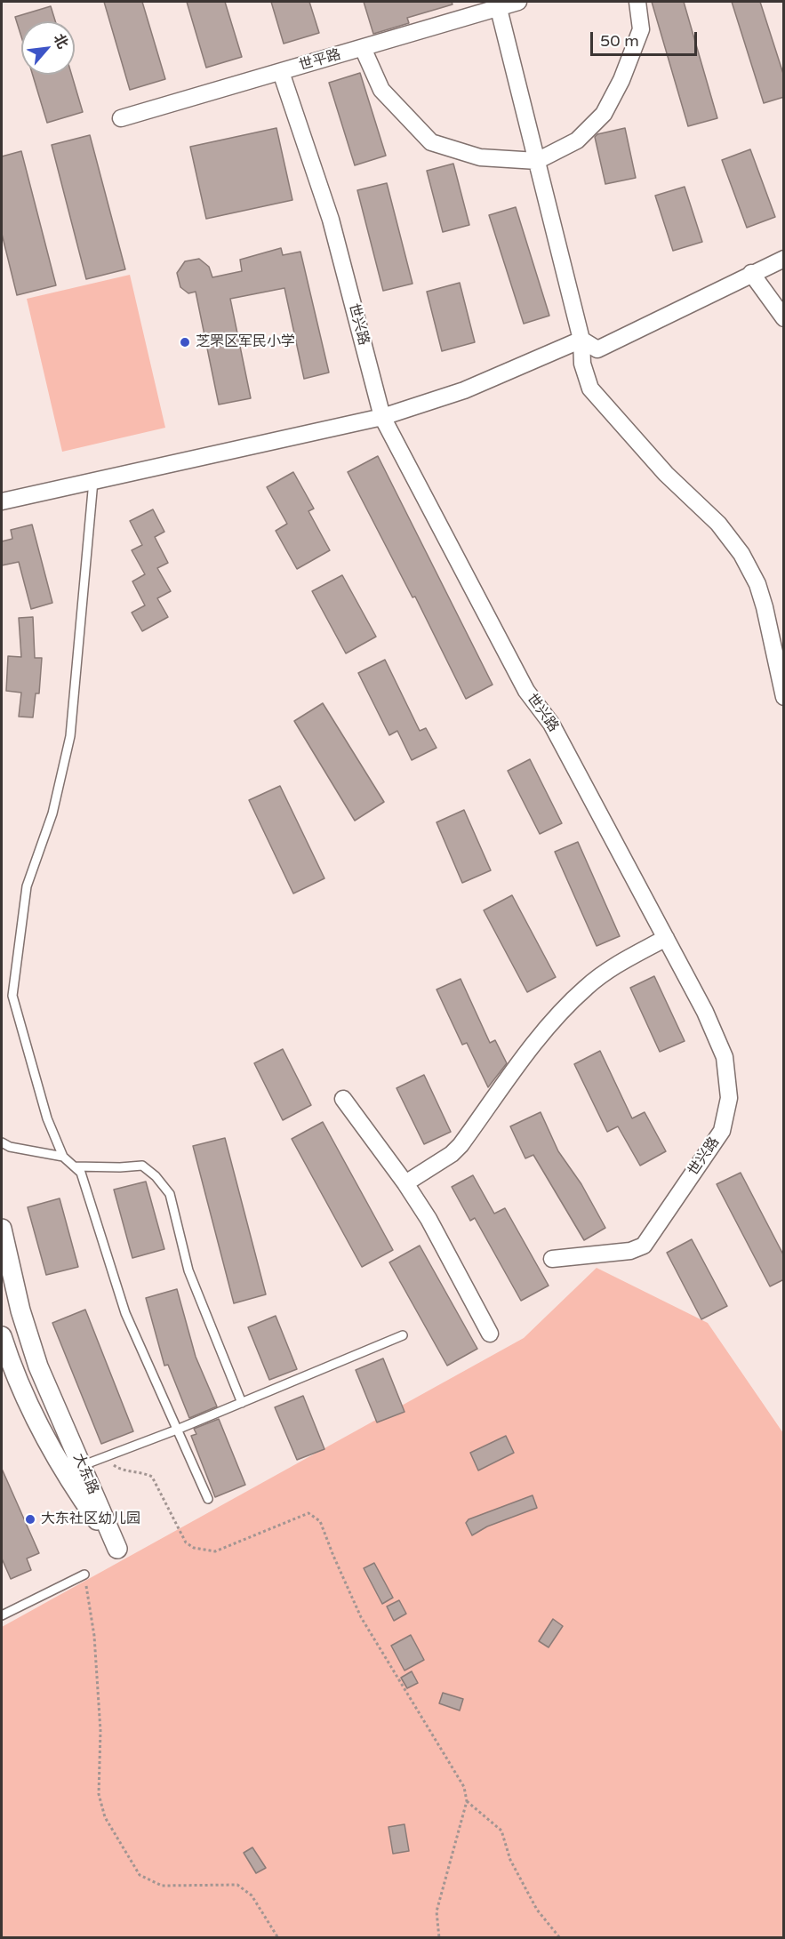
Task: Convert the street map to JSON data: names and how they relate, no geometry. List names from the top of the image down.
{
  "streets": {
    "street": ["世平路", "世兴路", "大东路"]
  },
  "crossings": [
    ["世平路", "世兴路"]
  ],
  "places": ["芝罘区军民小学", "大东社区幼儿园"],
  "scale_bar": "50 m",
  "north": "top right"
}
